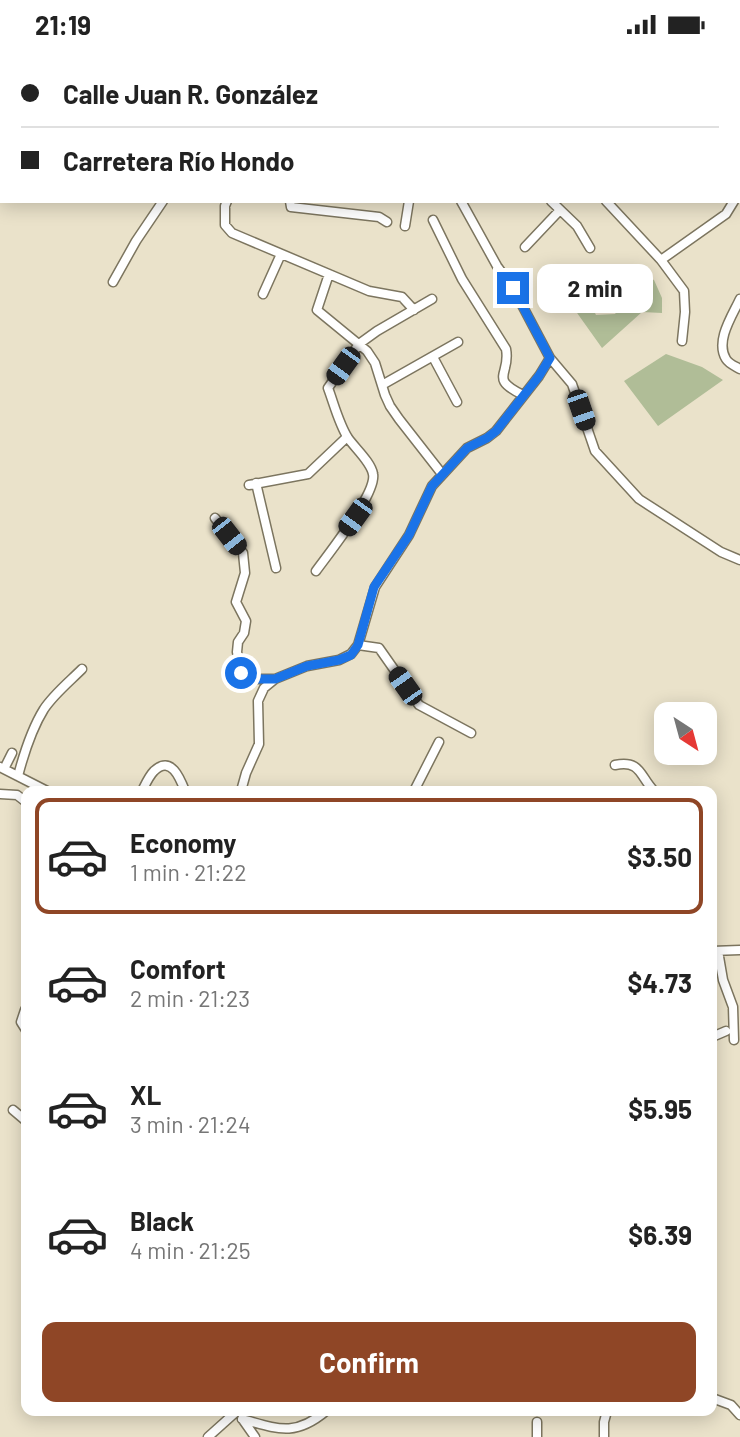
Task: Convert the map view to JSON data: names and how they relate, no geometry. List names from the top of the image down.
{
  "north": "bottom right",
  "page": {
    "status": "21:19",
    "banner": ["Calle Juan R. González", "Carretera Río Hondo"],
    "bubble": "2 min",
    "list": [
      {
        "name": "Economy",
        "note": "1 min · 21:22",
        "value": "$3.50"
      },
      {
        "name": "Comfort",
        "note": "2 min · 21:23",
        "value": "$4.73"
      },
      {
        "name": "XL",
        "note": "3 min · 21:24",
        "value": "$5.95"
      },
      {
        "name": "Black",
        "note": "4 min · 21:25",
        "value": "$6.39"
      }
    ],
    "buttons": "Confirm"
  }
}
